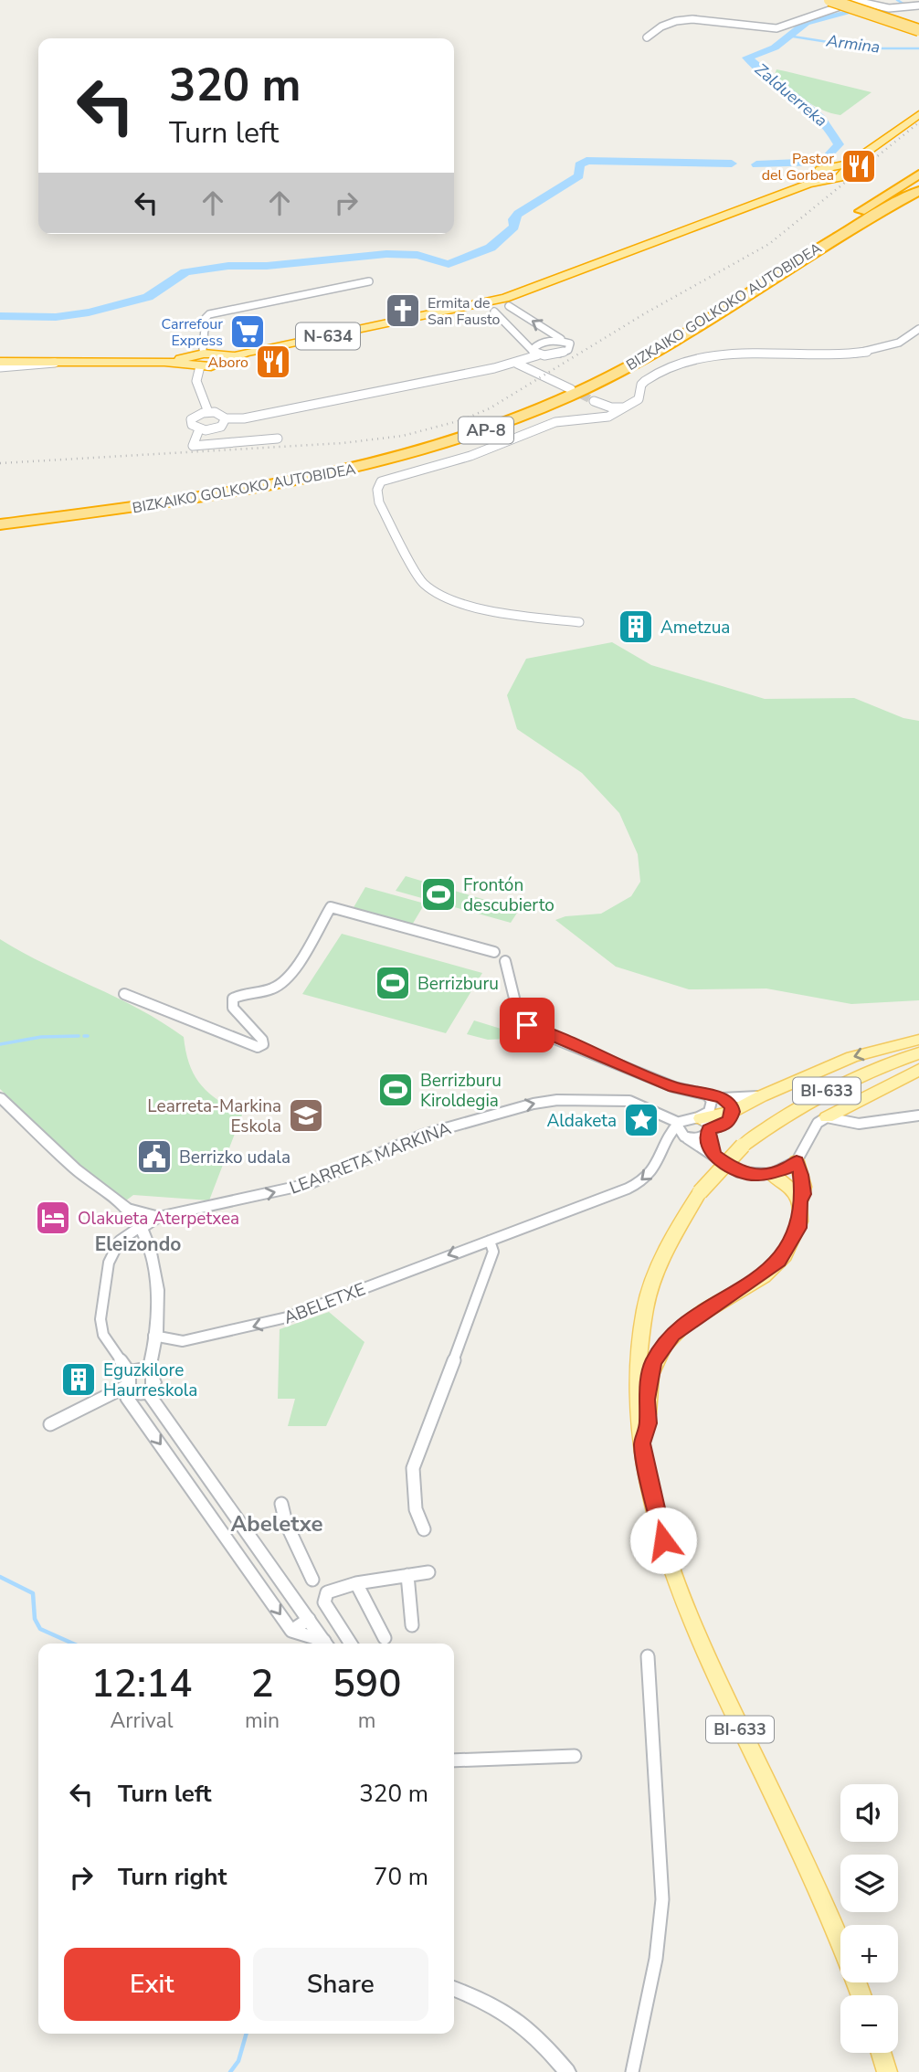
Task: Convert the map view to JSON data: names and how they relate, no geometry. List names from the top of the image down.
{
  "streets": {
    "highway": ["BIZKAIKO GOLKOKO AUTOBIDEA", "N-634", "AP-8"],
    "main road": ["BI-633"],
    "street": ["LEARRETA MARKINA", "ABELETXE"]
  },
  "crossings": [
    ["LEARRETA MARKINA", "ABELETXE"]
  ],
  "one_way": ["LEARRETA MARKINA", "ABELETXE"],
  "districts": ["Eleizondo", "Abeletxe"],
  "water": ["Armina", "Zalduerreka"],
  "places": {
    "restaurant": ["Pastor del Gorbea", "Aboro"],
    "church": ["Ermita de San Fausto"],
    "supermarket": ["Carrefour Express"],
    "building": ["Ametzua", "Eguzkilore Haurreskola"],
    "sports": ["Frontón descubierto", "Berrizburu", "Berrizburu Kiroldegia"],
    "school or university": ["Learreta-Markina Eskola"],
    "place": ["Aldaketa"],
    "public building": ["Berrizko udala"],
    "hotel": ["Olakueta Aterpetxea"]
  },
  "page": {
    "turn": ["320 m", "Turn left"],
    "eta": [
      "12:14",
      "Arrival",
      "2",
      "min",
      "590",
      "m"
    ],
    "list": [
      {
        "name": "Turn left",
        "value": "320 m"
      },
      {
        "name": "Turn right",
        "value": "70 m"
      }
    ],
    "map_buttons": ["+", "−"],
    "buttons": ["Exit", "Share"]
  }
}
